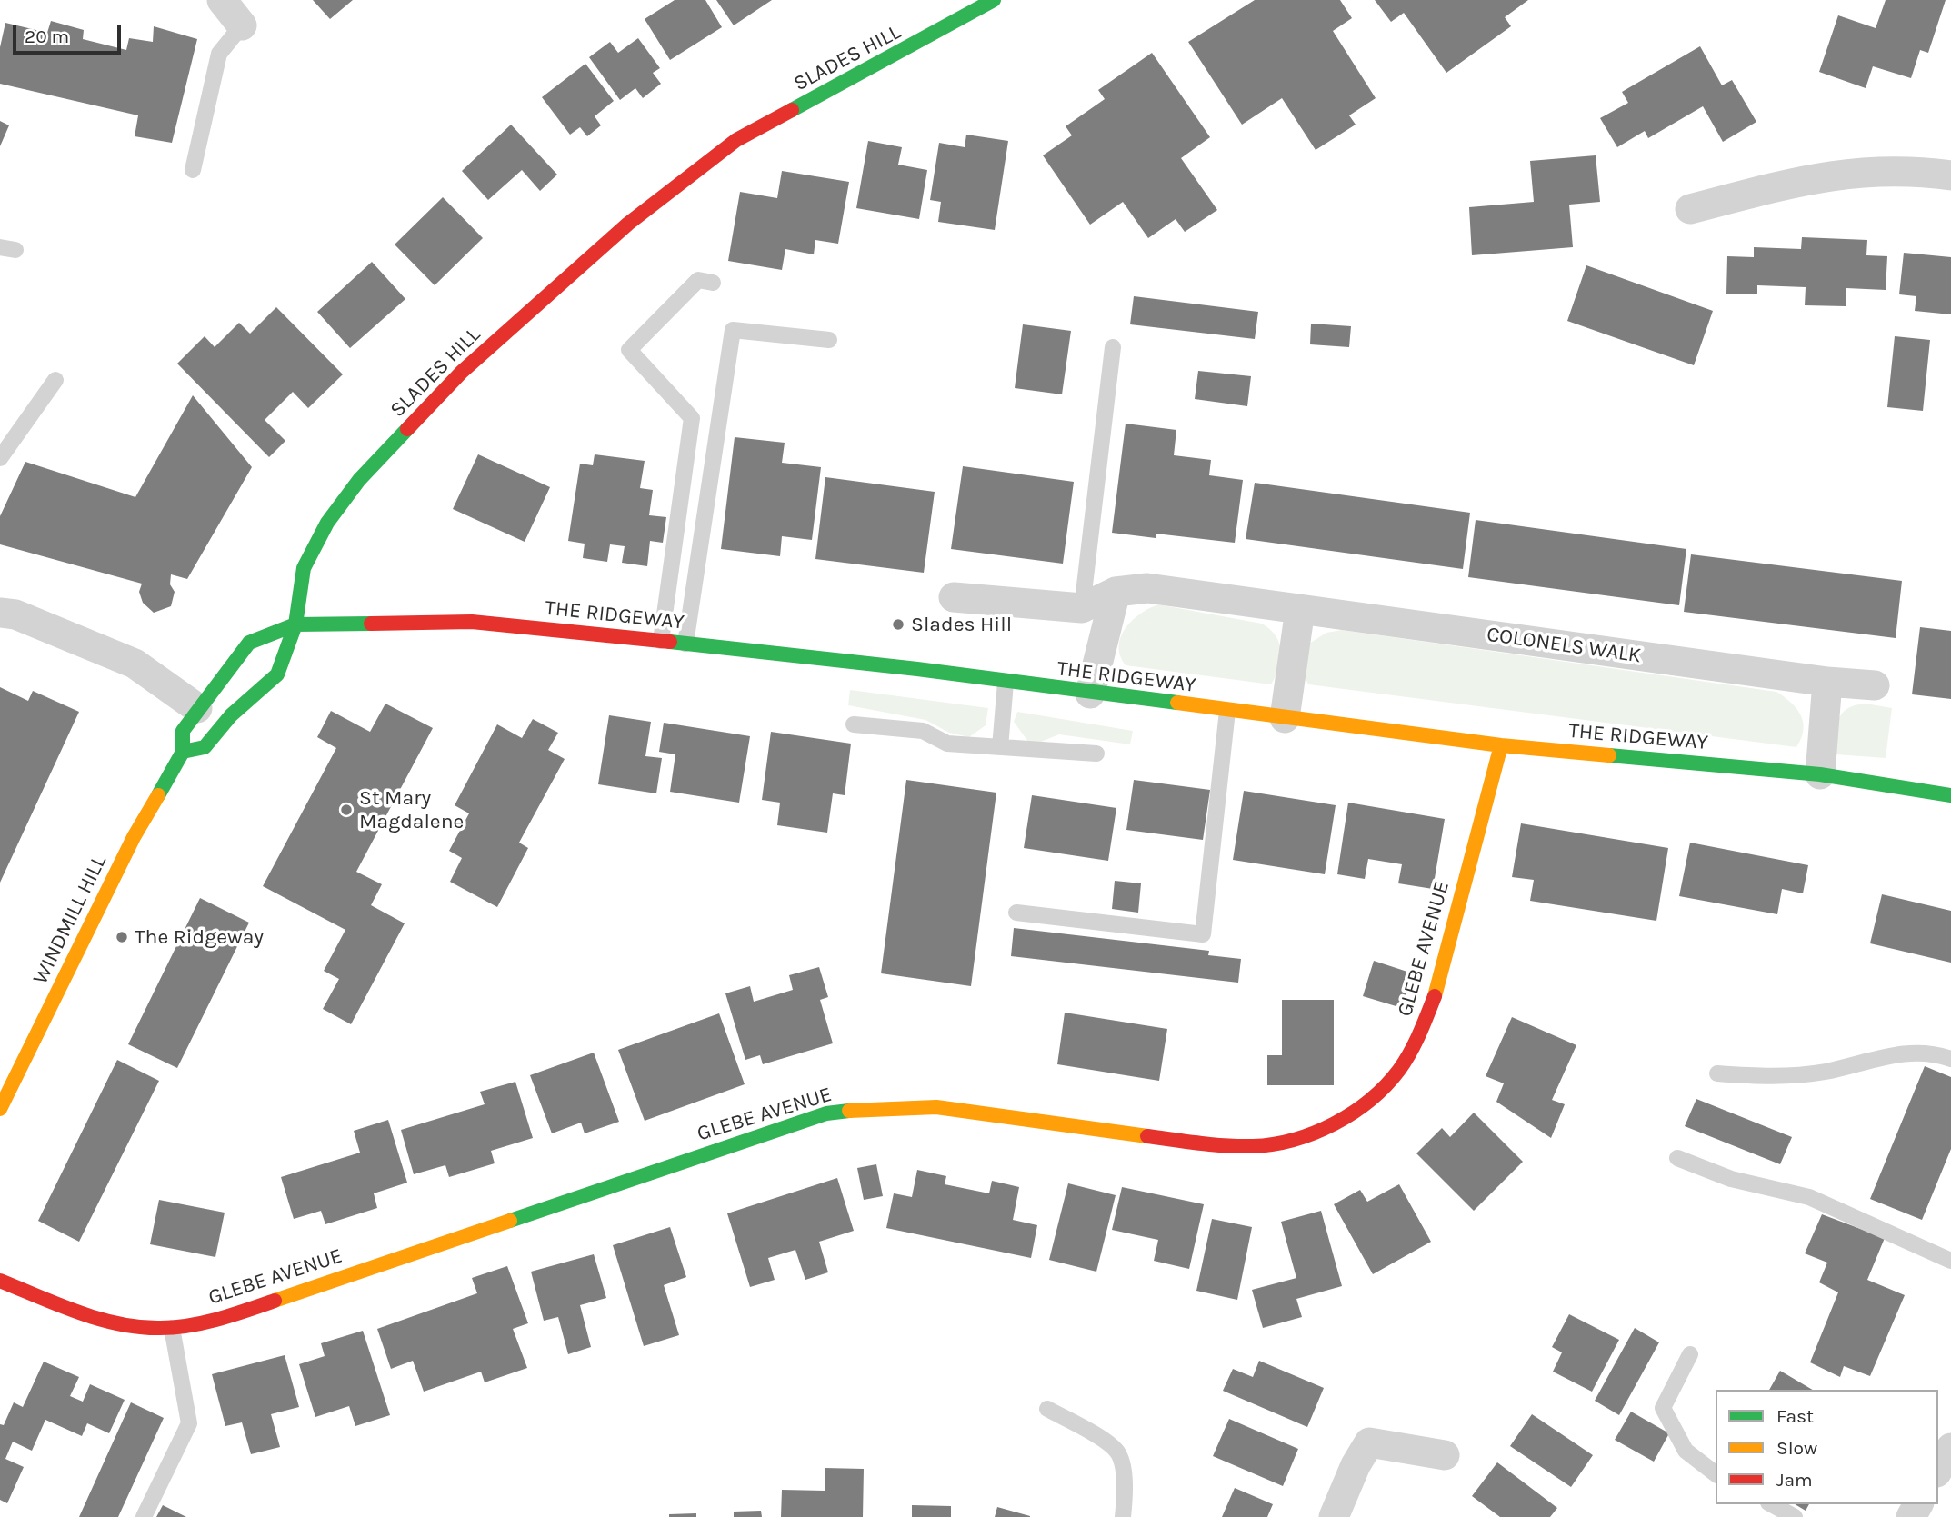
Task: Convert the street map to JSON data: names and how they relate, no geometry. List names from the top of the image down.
{
  "streets": {
    "main road": [
      "SLADES HILL",
      "THE RIDGEWAY",
      "WINDMILL HILL",
      "GLEBE AVENUE"
    ],
    "street": ["COLONELS WALK"]
  },
  "crossings": [
    ["SLADES HILL", "THE RIDGEWAY"],
    ["SLADES HILL", "WINDMILL HILL"],
    ["THE RIDGEWAY", "WINDMILL HILL"],
    ["THE RIDGEWAY", "GLEBE AVENUE"]
  ],
  "places": ["Slades Hill", "St Mary Magdalene", "The Ridgeway"],
  "legend": ["Fast", "Slow", "Jam"],
  "scale_bar": "20 m"
}
